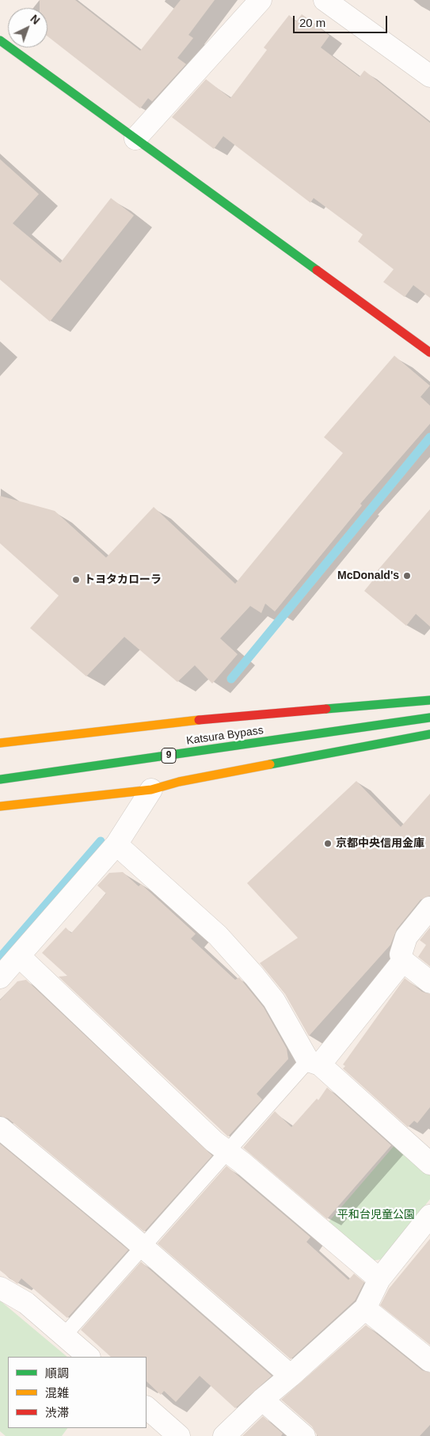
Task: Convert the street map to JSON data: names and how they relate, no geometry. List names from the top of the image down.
{
  "streets": {
    "main road": ["Katsura Bypass", "9"]
  },
  "parks": ["平和台児童公園"],
  "places": ["McDonald's", "トヨタカローラ", "京都中央信用金庫"],
  "legend": ["順調", "混雑", "渋滞"],
  "scale_bar": "20 m",
  "north": "top right"
}
